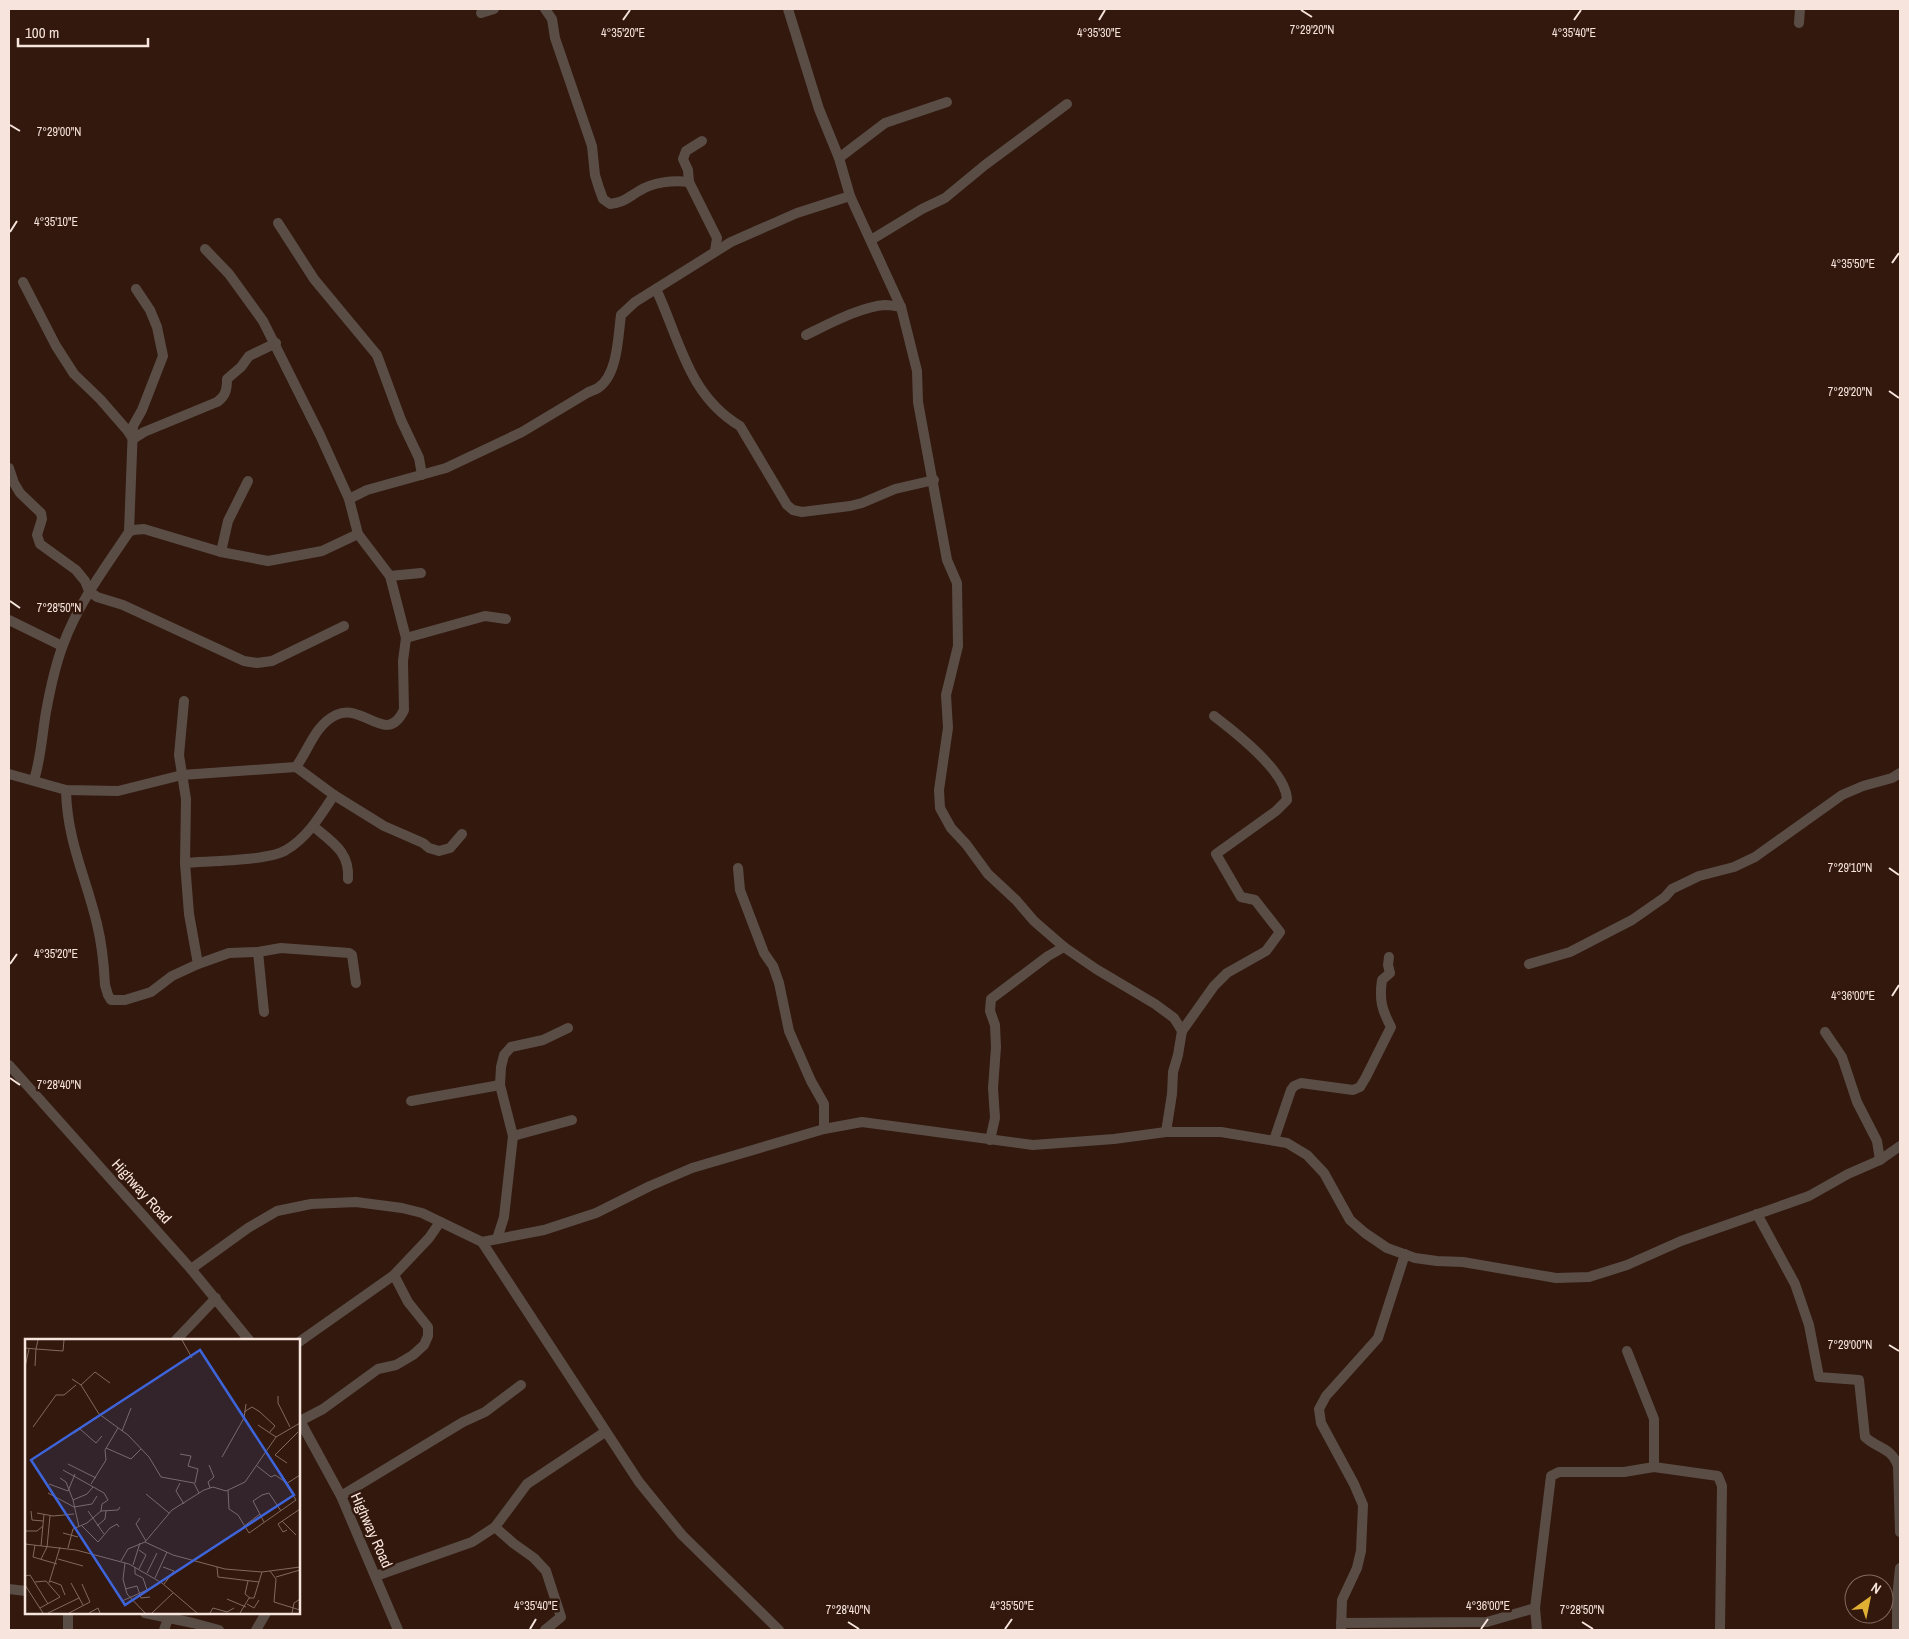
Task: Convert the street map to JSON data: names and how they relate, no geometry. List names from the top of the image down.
{
  "streets": {
    "street": ["Highway Road"]
  },
  "scale_bar": "100 m",
  "north": "top right",
  "coordinates": [
    "7°29'20\"N",
    "4°35'20\"E",
    "4°35'30\"E",
    "4°35'40\"E",
    "7°29'00\"N",
    "4°35'10\"E",
    "4°35'50\"E",
    "7°28'50\"N",
    "7°29'10\"N",
    "4°36'00\"E",
    "7°28'40\"N"
  ]
}
